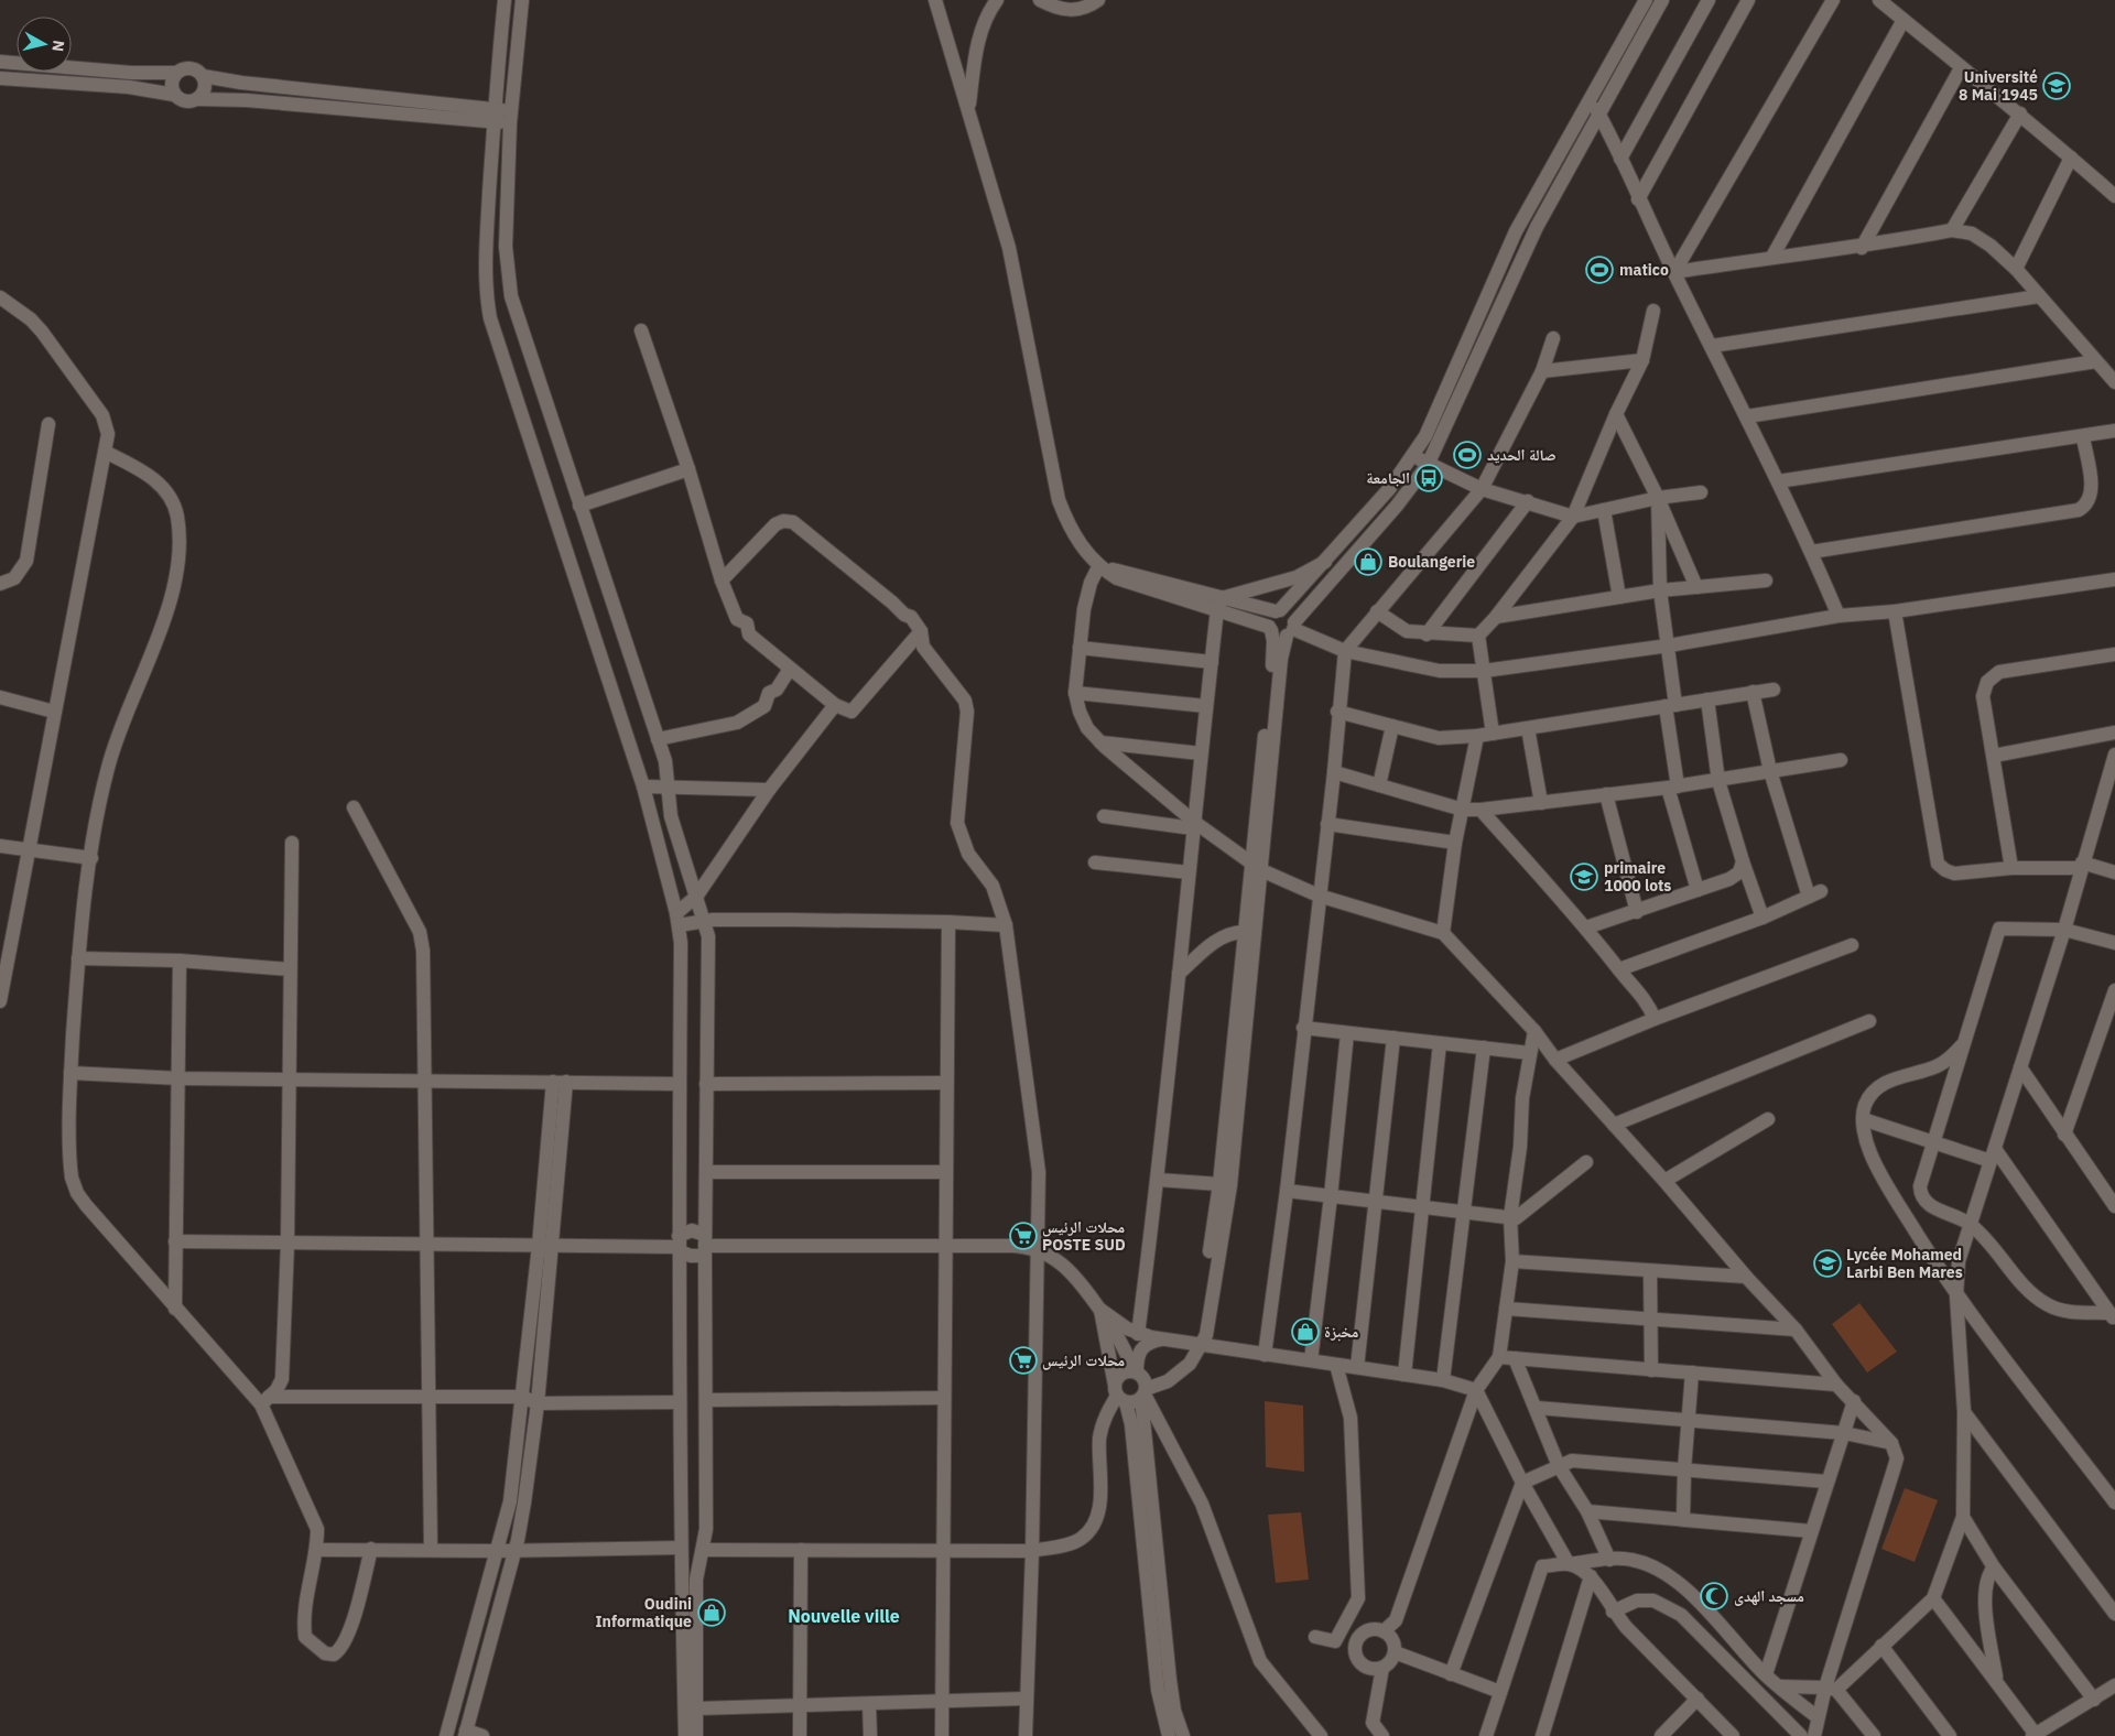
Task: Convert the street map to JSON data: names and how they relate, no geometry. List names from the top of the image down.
{
  "districts": ["Nouvelle ville"],
  "places": {
    "school or university": ["Université 8 Mai 1945", "primaire 1000 lots", "Lycée Mohamed Larbi Ben Mares"],
    "sports": ["matico", "صالة الحديد"],
    "bus stop": ["الجامعة"],
    "shop": ["Boulangerie", "مخبزة", "Oudini Informatique"],
    "supermarket": ["محلات الرئيس POSTE SUD", "محلات الرئيس"],
    "mosque": ["مسجد الهدى"]
  },
  "north": "right"
}
